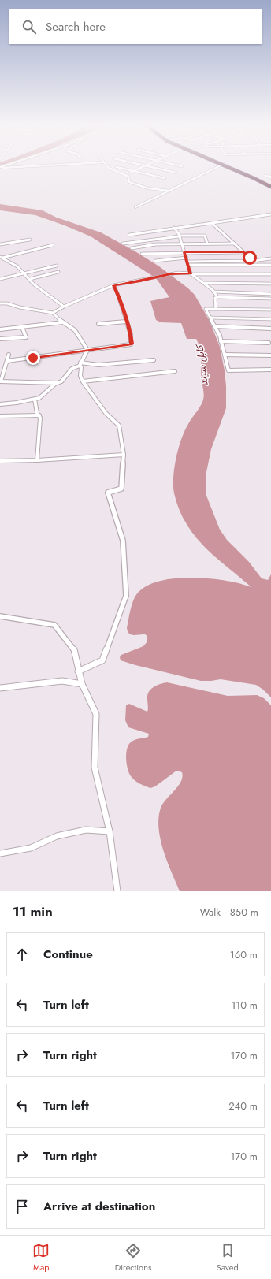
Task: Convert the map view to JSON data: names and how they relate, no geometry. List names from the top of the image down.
{
  "water": ["کابل سيند"],
  "page": {
    "search": "Search here",
    "heading": ["11 min", "Walk · 850 m"],
    "list": [
      ["Continue", "160 m"],
      ["Turn left", "110 m"],
      ["Turn right", "170 m"],
      ["Turn left", "240 m"],
      ["Turn right", "170 m"],
      "Arrive at destination"
    ],
    "nav": ["Map", "Directions", "Saved"]
  }
}
